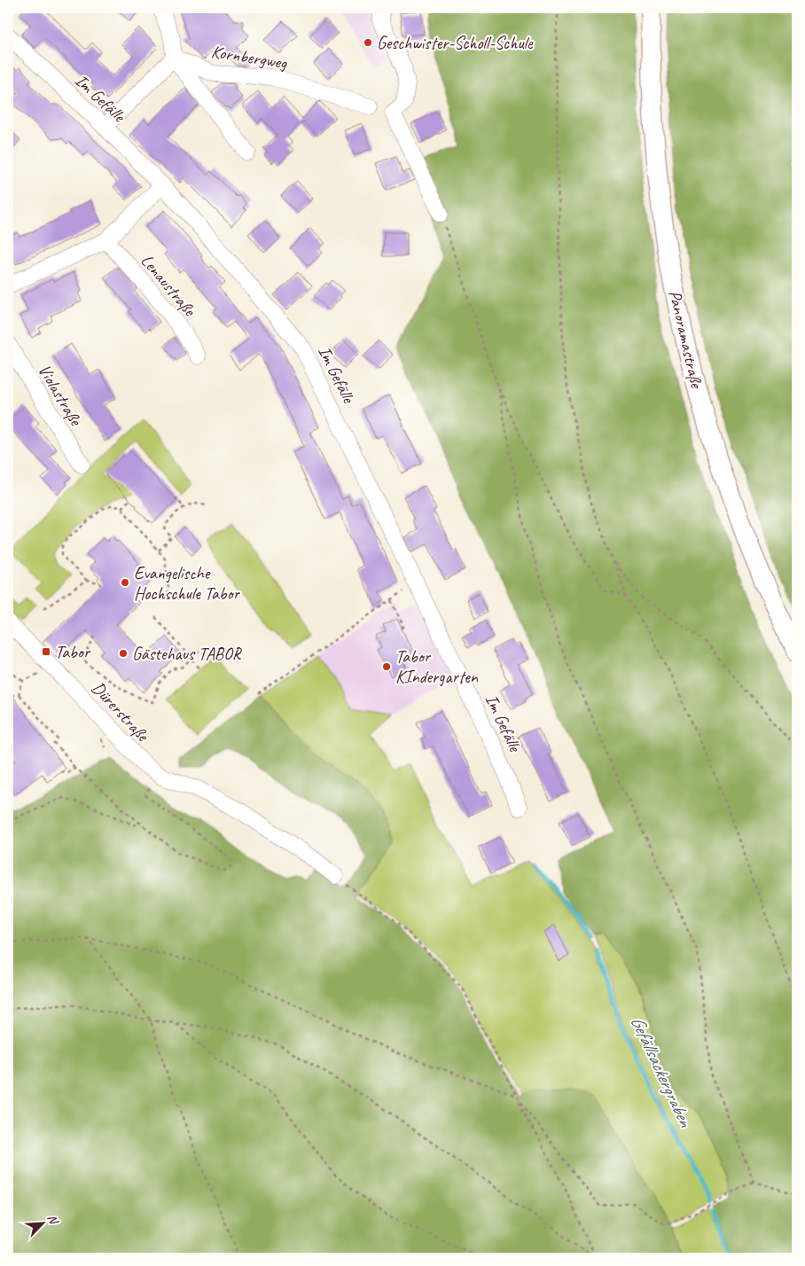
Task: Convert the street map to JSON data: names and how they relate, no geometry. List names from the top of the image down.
{
  "streets": {
    "main road": ["Panoramastraße"],
    "street": [
      "Kornbergweg",
      "Im Gefälle",
      "Lenaustraße",
      "Violastraße",
      "Dürerstraße"
    ]
  },
  "water": ["Gefällsackergraben"],
  "places": {
    "other": [
      "Geschwister-Scholl-Schule",
      "Evangelische Hochschule Tabor",
      "Gästehaus TABOR",
      "Tabor KIndergarten"
    ],
    "transit": ["Tabor"]
  },
  "north": "top right"
}
